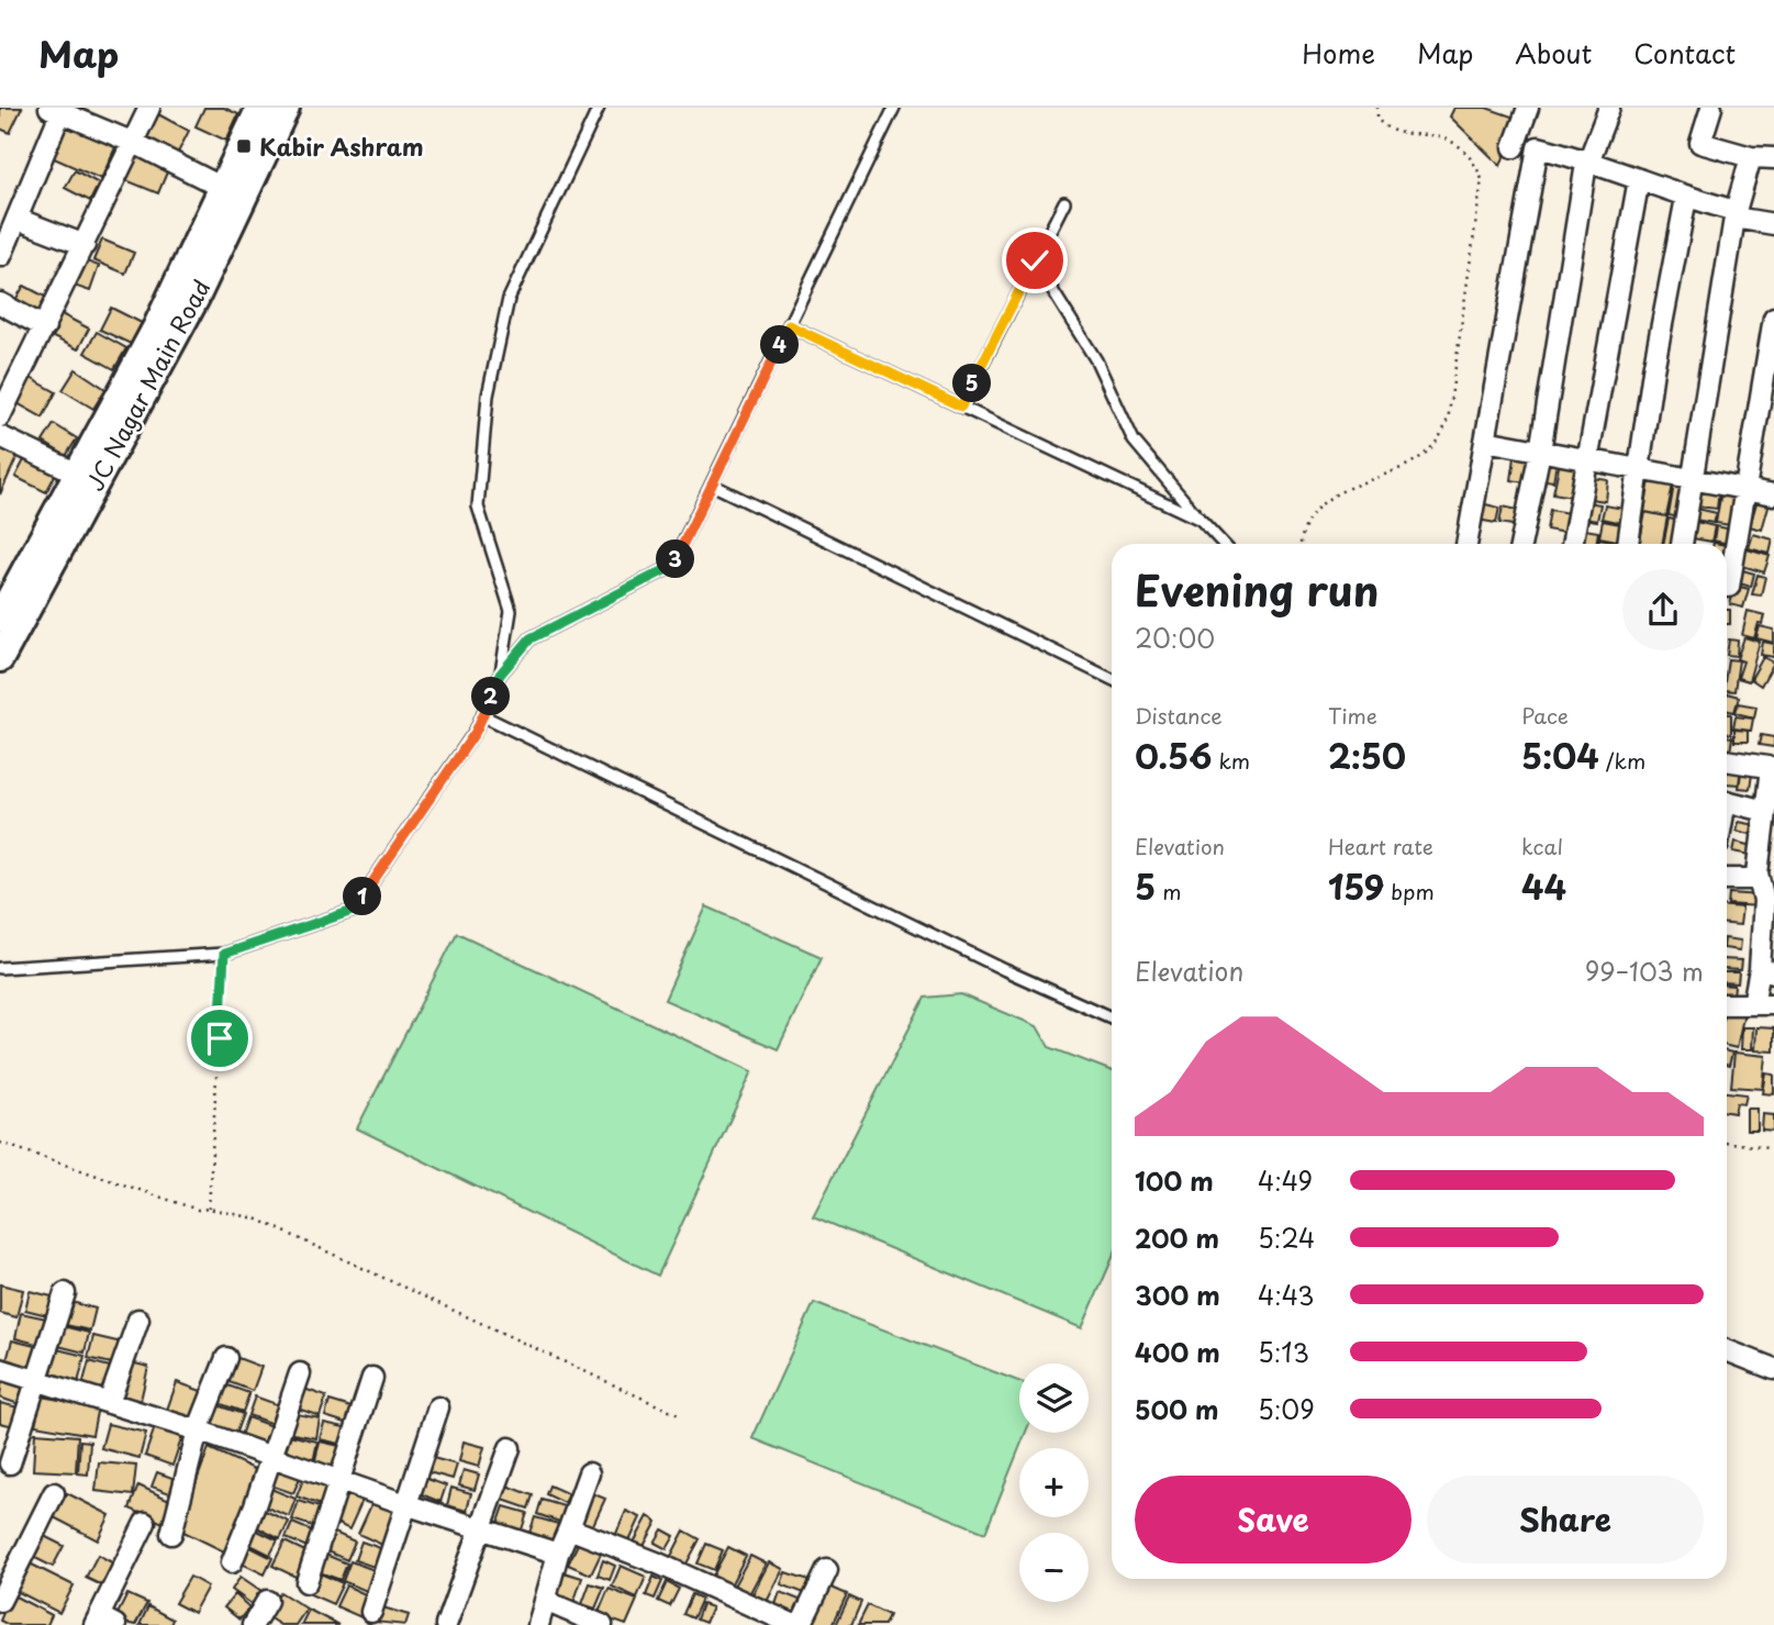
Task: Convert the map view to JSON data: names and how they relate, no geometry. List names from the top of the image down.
{
  "streets": {
    "main road": ["JC Nagar Main Road"]
  },
  "places": {
    "transit": ["Kabir Ashram"]
  },
  "page": {
    "header": "Map",
    "nav": [
      "Home",
      "Map",
      "About",
      "Contact"
    ],
    "pins": [
      "4",
      "5",
      "3",
      "2",
      "1"
    ],
    "heading": ["Evening run", "20:00"],
    "stats": [
      ["Distance", "0.56 km"],
      ["Time", "2:50"],
      ["Pace", "5:04 /km"],
      ["Elevation", "5 m"],
      ["Heart rate", "159 bpm"],
      ["kcal", "44"]
    ],
    "chart": ["Elevation", "99–103 m"],
    "list": [
      {
        "name": "100 m",
        "note": "4:49"
      },
      {
        "name": "200 m",
        "note": "5:24"
      },
      {
        "name": "300 m",
        "note": "4:43"
      },
      {
        "name": "400 m",
        "note": "5:13"
      },
      {
        "name": "500 m",
        "note": "5:09"
      }
    ],
    "map_buttons": ["+", "−"],
    "buttons": ["Save", "Share"]
  }
}
